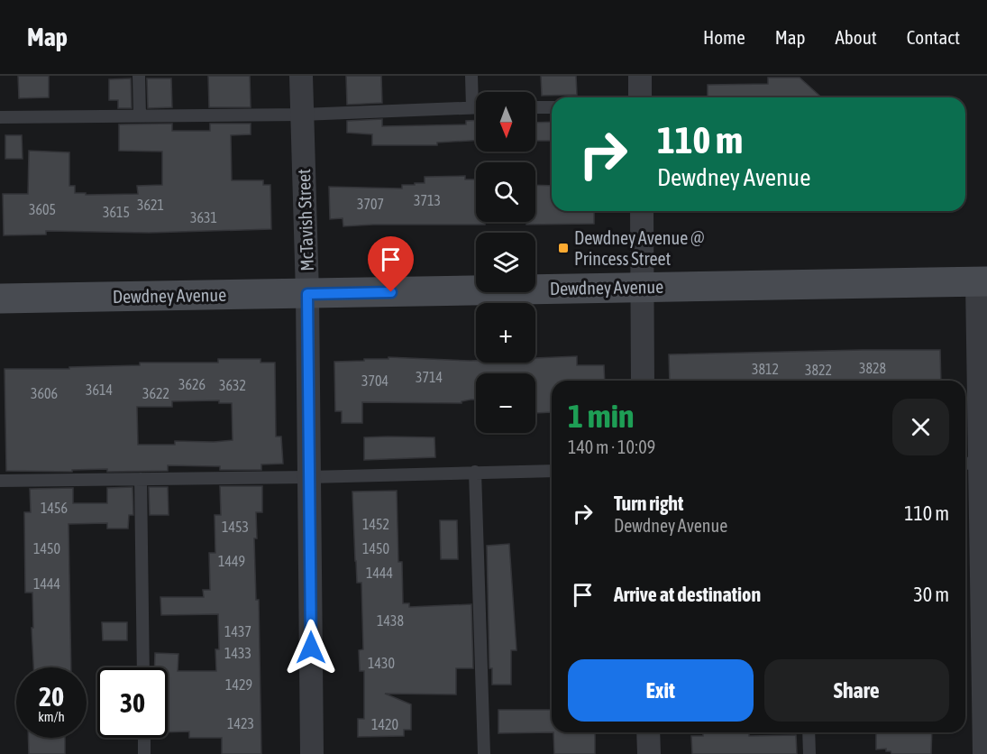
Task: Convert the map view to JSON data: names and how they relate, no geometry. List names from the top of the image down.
{
  "streets": {
    "main road": ["Dewdney Avenue"],
    "street": ["McTavish Street"]
  },
  "crossings": [
    ["McTavish Street", "Dewdney Avenue"]
  ],
  "places": {
    "transit": ["Dewdney Avenue @ Princess Street"]
  },
  "house_numbers": [
    "3713",
    "3707",
    "3621",
    "3605",
    "3615",
    "3631",
    "3828",
    "3812",
    "3822",
    "3714",
    "3704",
    "3626",
    "3632",
    "3614",
    "3606",
    "3622",
    "1456",
    "1452",
    "1453",
    "1450",
    "1450",
    "1449",
    "1444",
    "1444",
    "1438",
    "1437",
    "1433",
    "1430",
    "1429",
    "1423",
    "1420"
  ],
  "north": "bottom",
  "page": {
    "header": "Map",
    "nav": [
      "Home",
      "Map",
      "About",
      "Contact"
    ],
    "map_buttons": ["+", "−"],
    "turn": ["110 m", "Dewdney Avenue"],
    "heading": ["1 min", "140 m · 10:09"],
    "list": [
      {
        "name": "Turn right",
        "note": "Dewdney Avenue",
        "value": "110 m"
      },
      {
        "name": "Arrive at destination",
        "value": "30 m"
      }
    ],
    "buttons": ["Exit", "Share"],
    "speed": "20 km/h",
    "limit": "30"
  }
}
